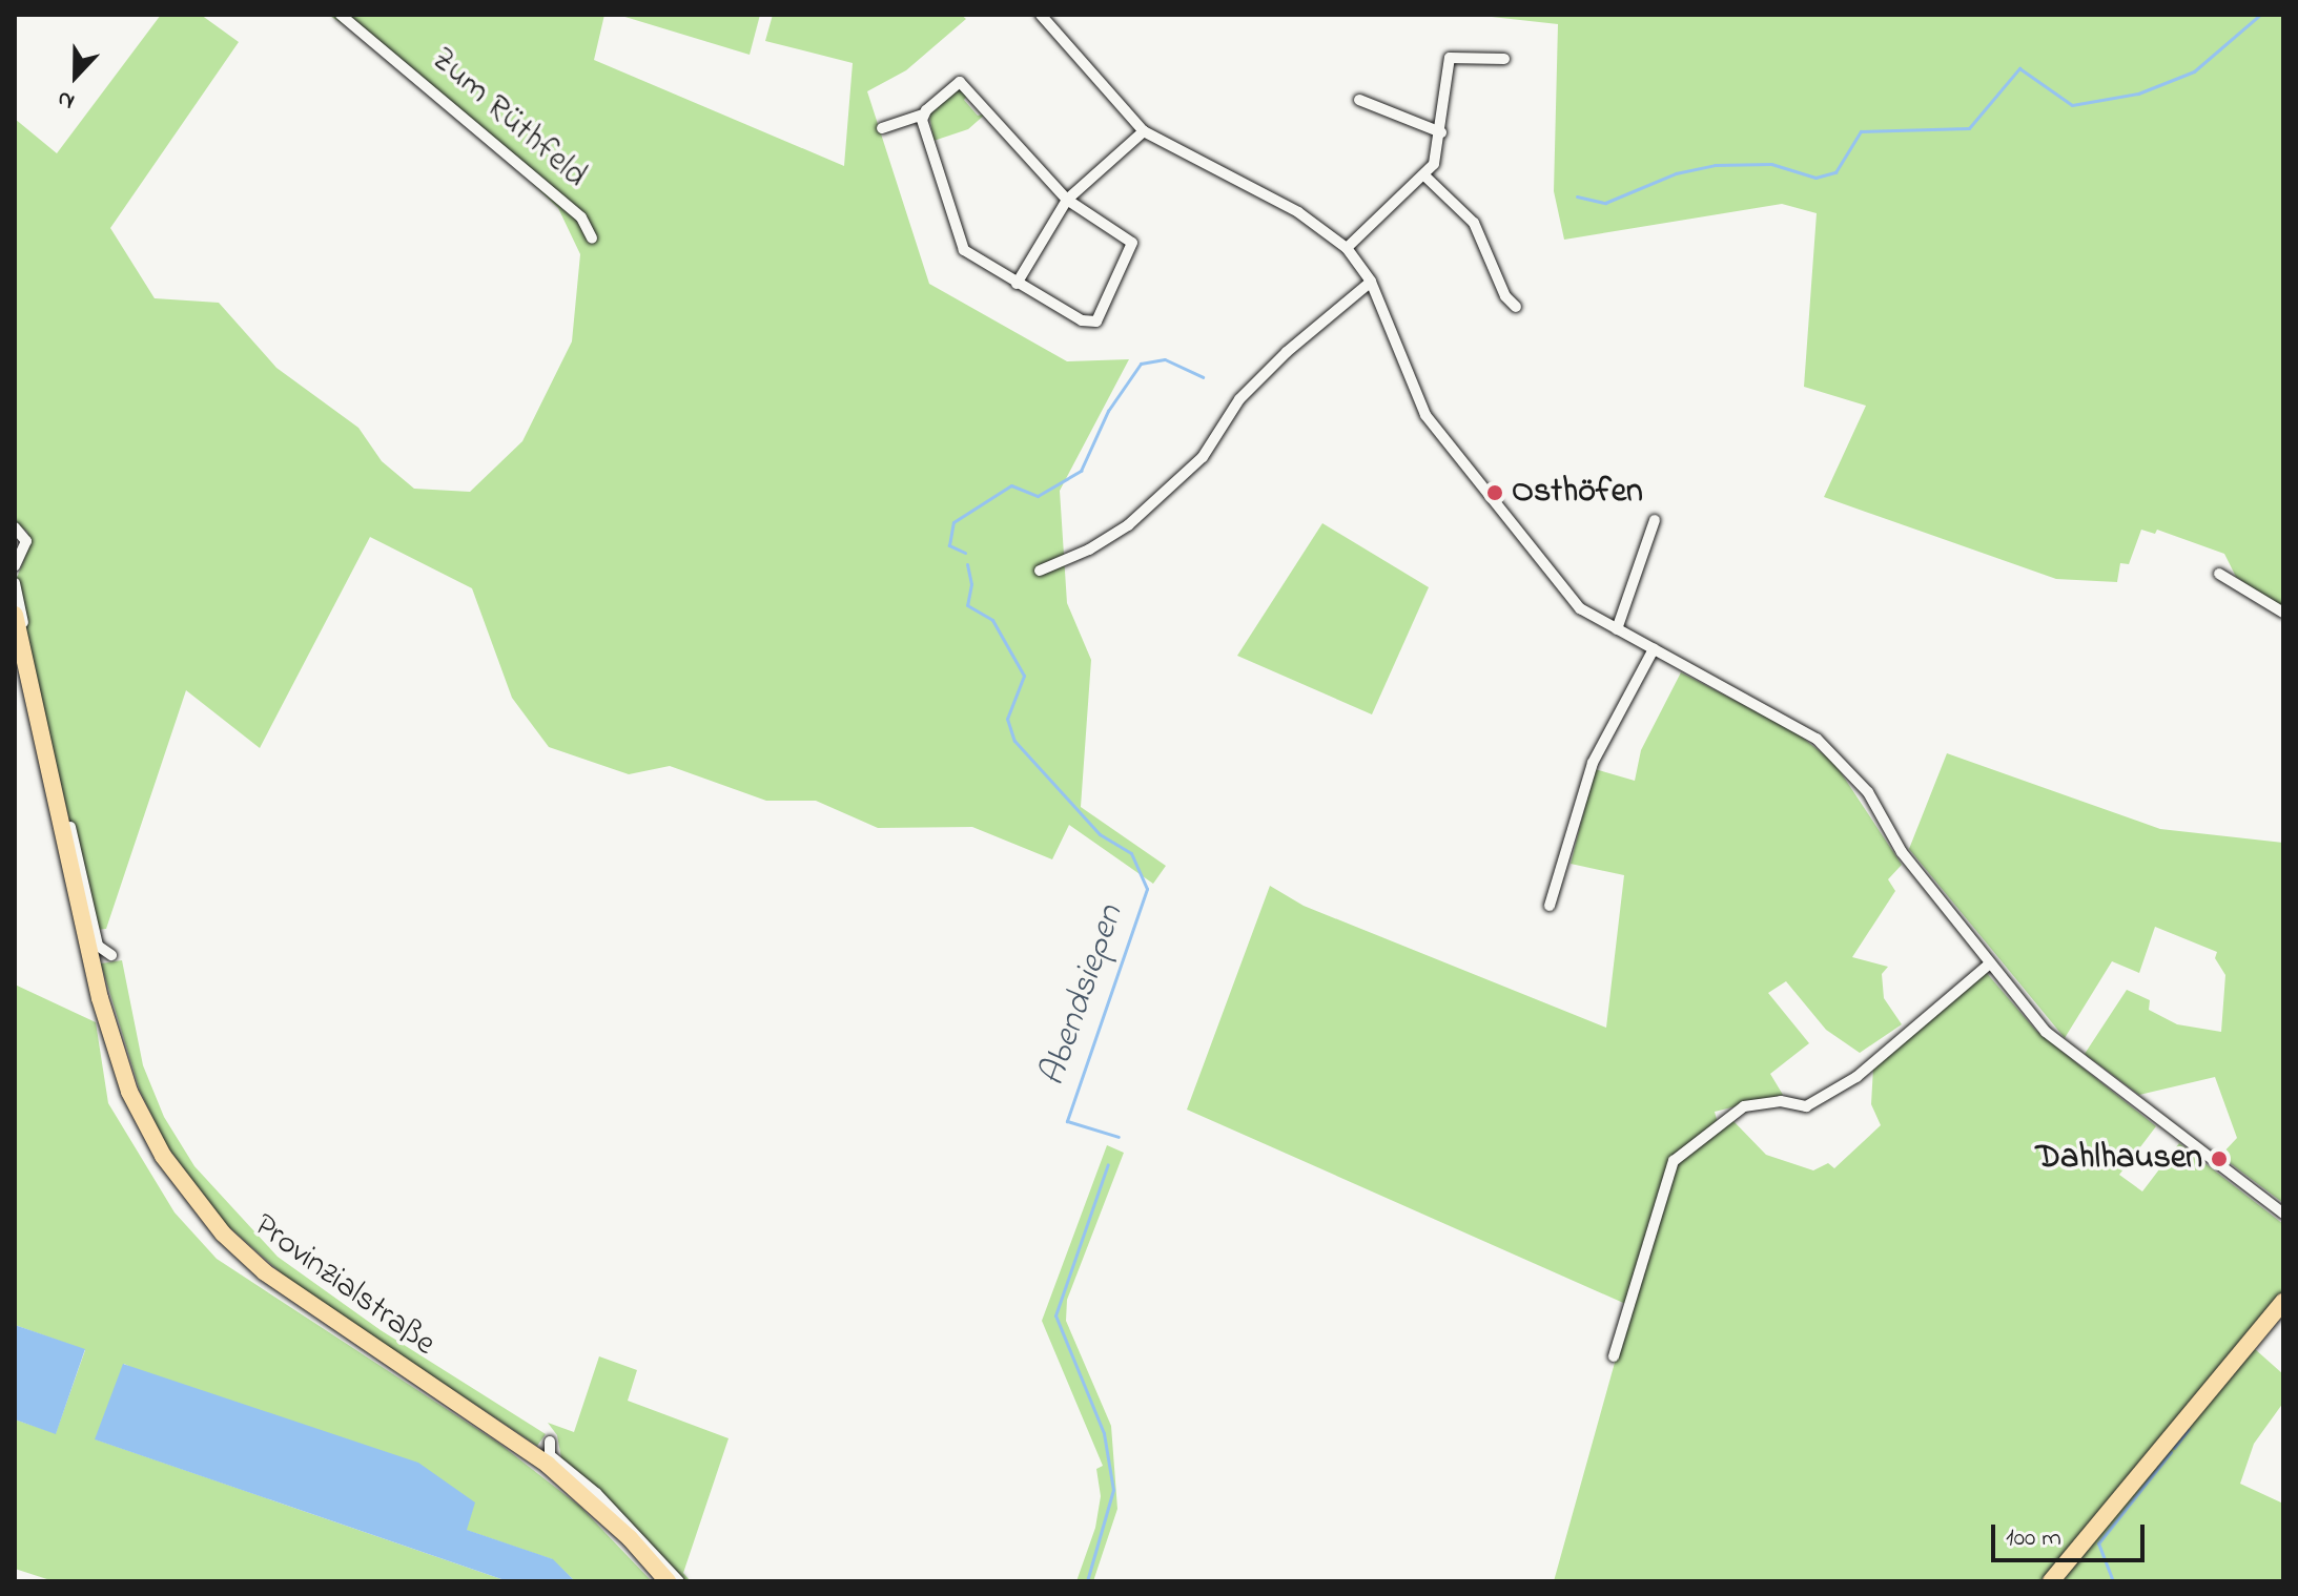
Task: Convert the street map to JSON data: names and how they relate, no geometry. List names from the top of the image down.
{
  "streets": {
    "main road": ["Provinzialstraße"],
    "street": ["Zum Rüthfeld"]
  },
  "water": ["Abendsiepen"],
  "places": ["Osthöfen", "Dahlhausen"],
  "scale_bar": "100 m",
  "north": "bottom"
}
